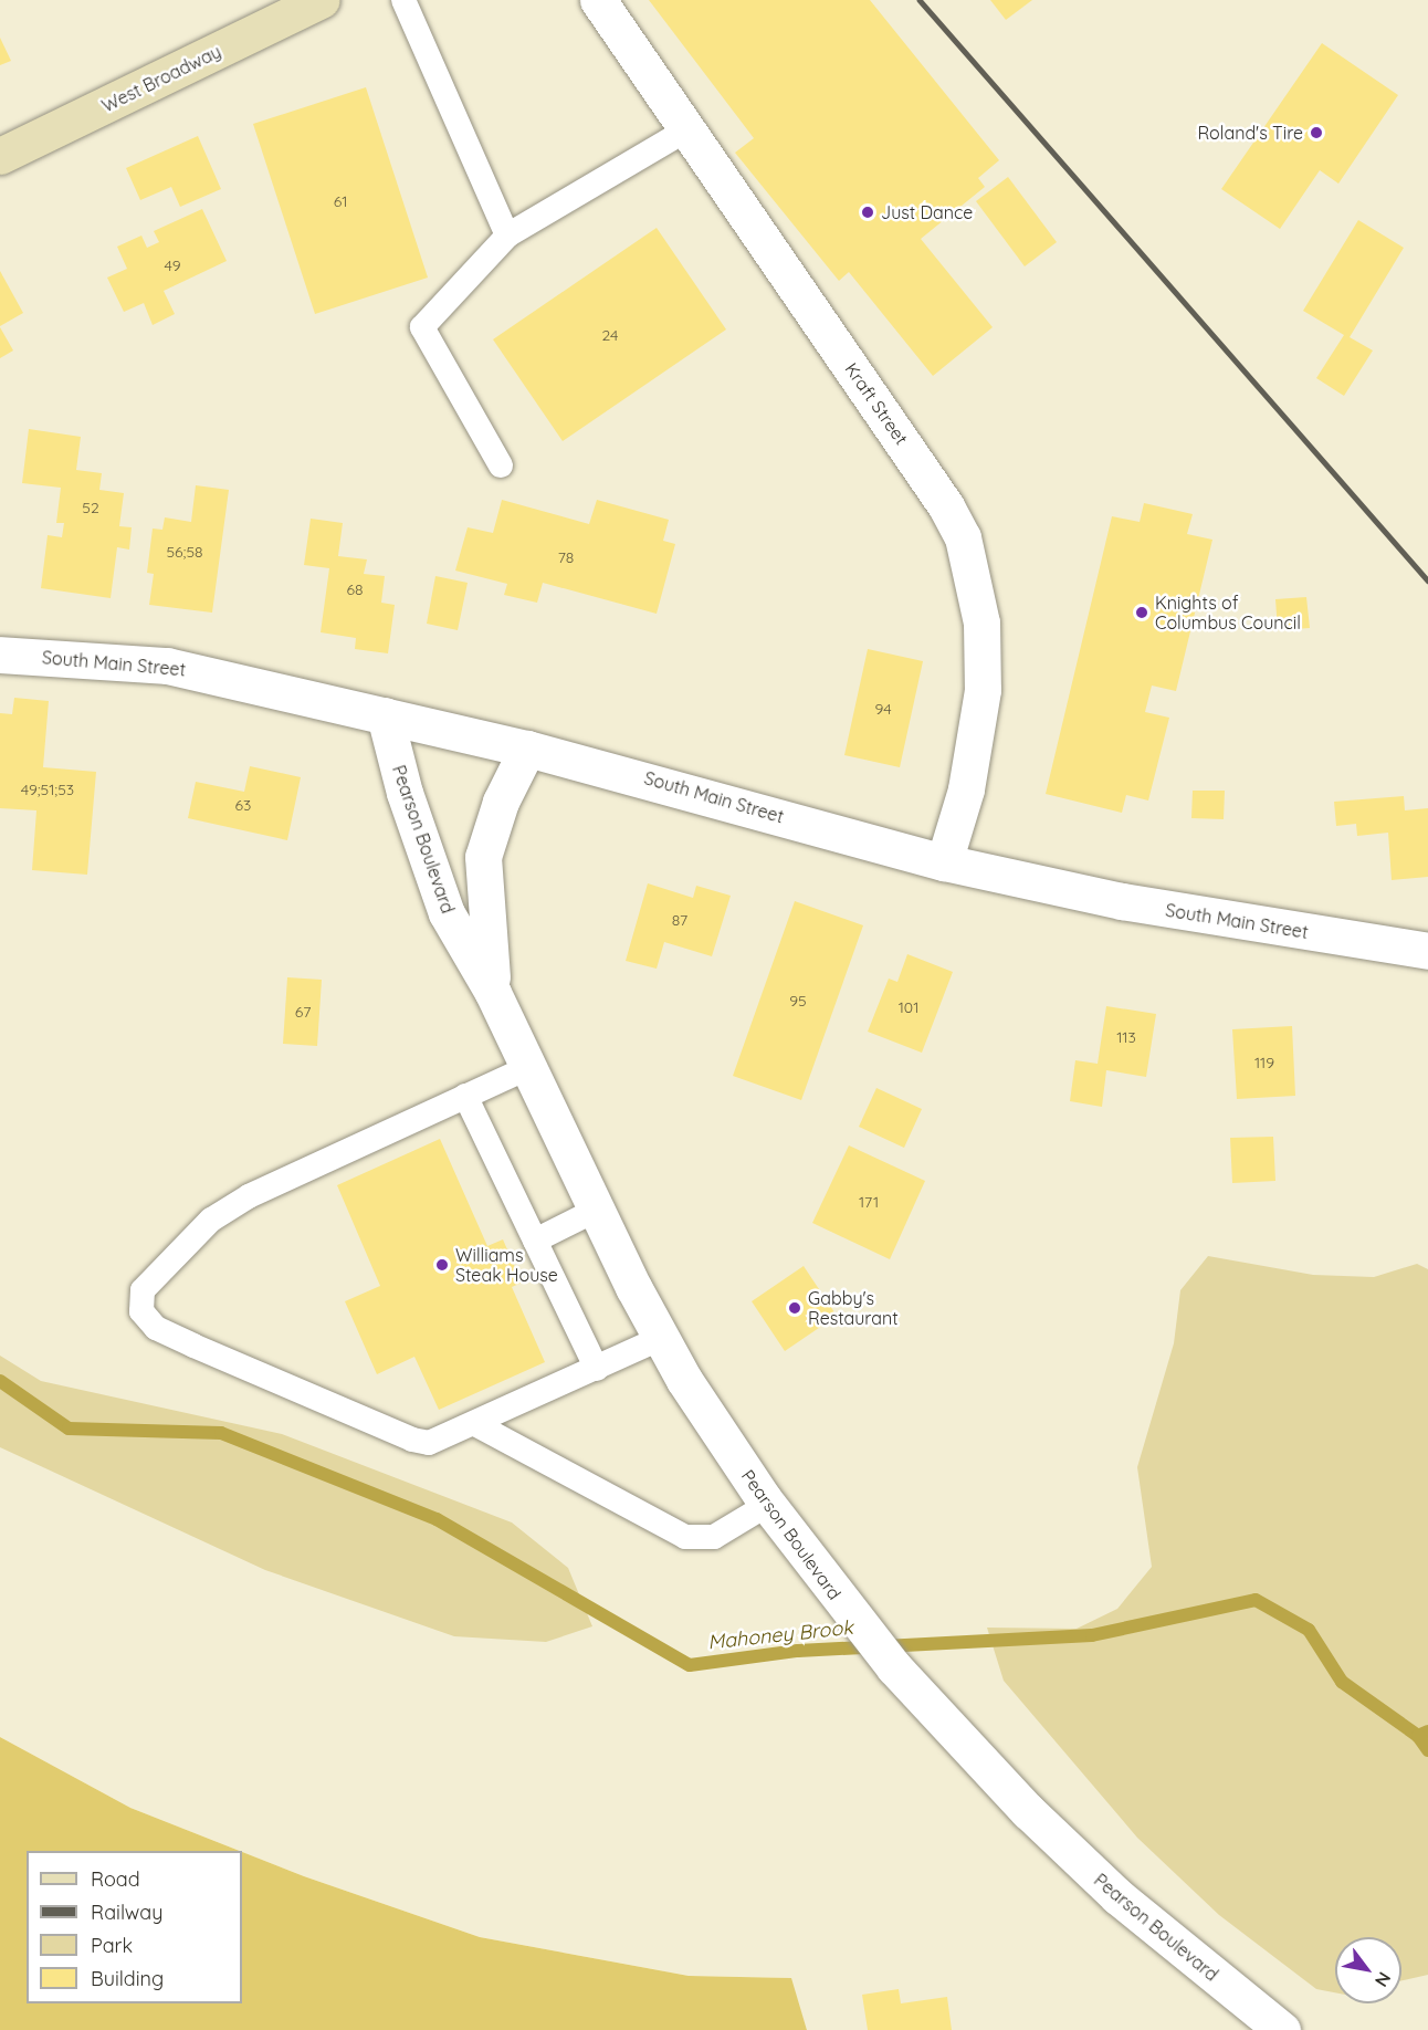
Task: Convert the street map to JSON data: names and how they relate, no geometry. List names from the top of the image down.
{
  "streets": {
    "main road": ["West Broadway"],
    "street": ["Kraft Street", "South Main Street", "Pearson Boulevard"]
  },
  "crossings": [
    ["Kraft Street", "South Main Street"],
    ["South Main Street", "Pearson Boulevard"]
  ],
  "water": ["Mahoney Brook"],
  "places": [
    "Roland's Tire",
    "Just Dance",
    "Knights of Columbus Council",
    "Williams Steak House",
    "Gabby's Restaurant"
  ],
  "house_numbers": [
    "61",
    "49",
    "24",
    "52",
    "56;58",
    "78",
    "68",
    "94",
    "49;51;53",
    "63",
    "87",
    "95",
    "101",
    "67",
    "113",
    "119",
    "171"
  ],
  "legend": [
    "Road",
    "Railway",
    "Park",
    "Building"
  ],
  "north": "bottom right"
}
